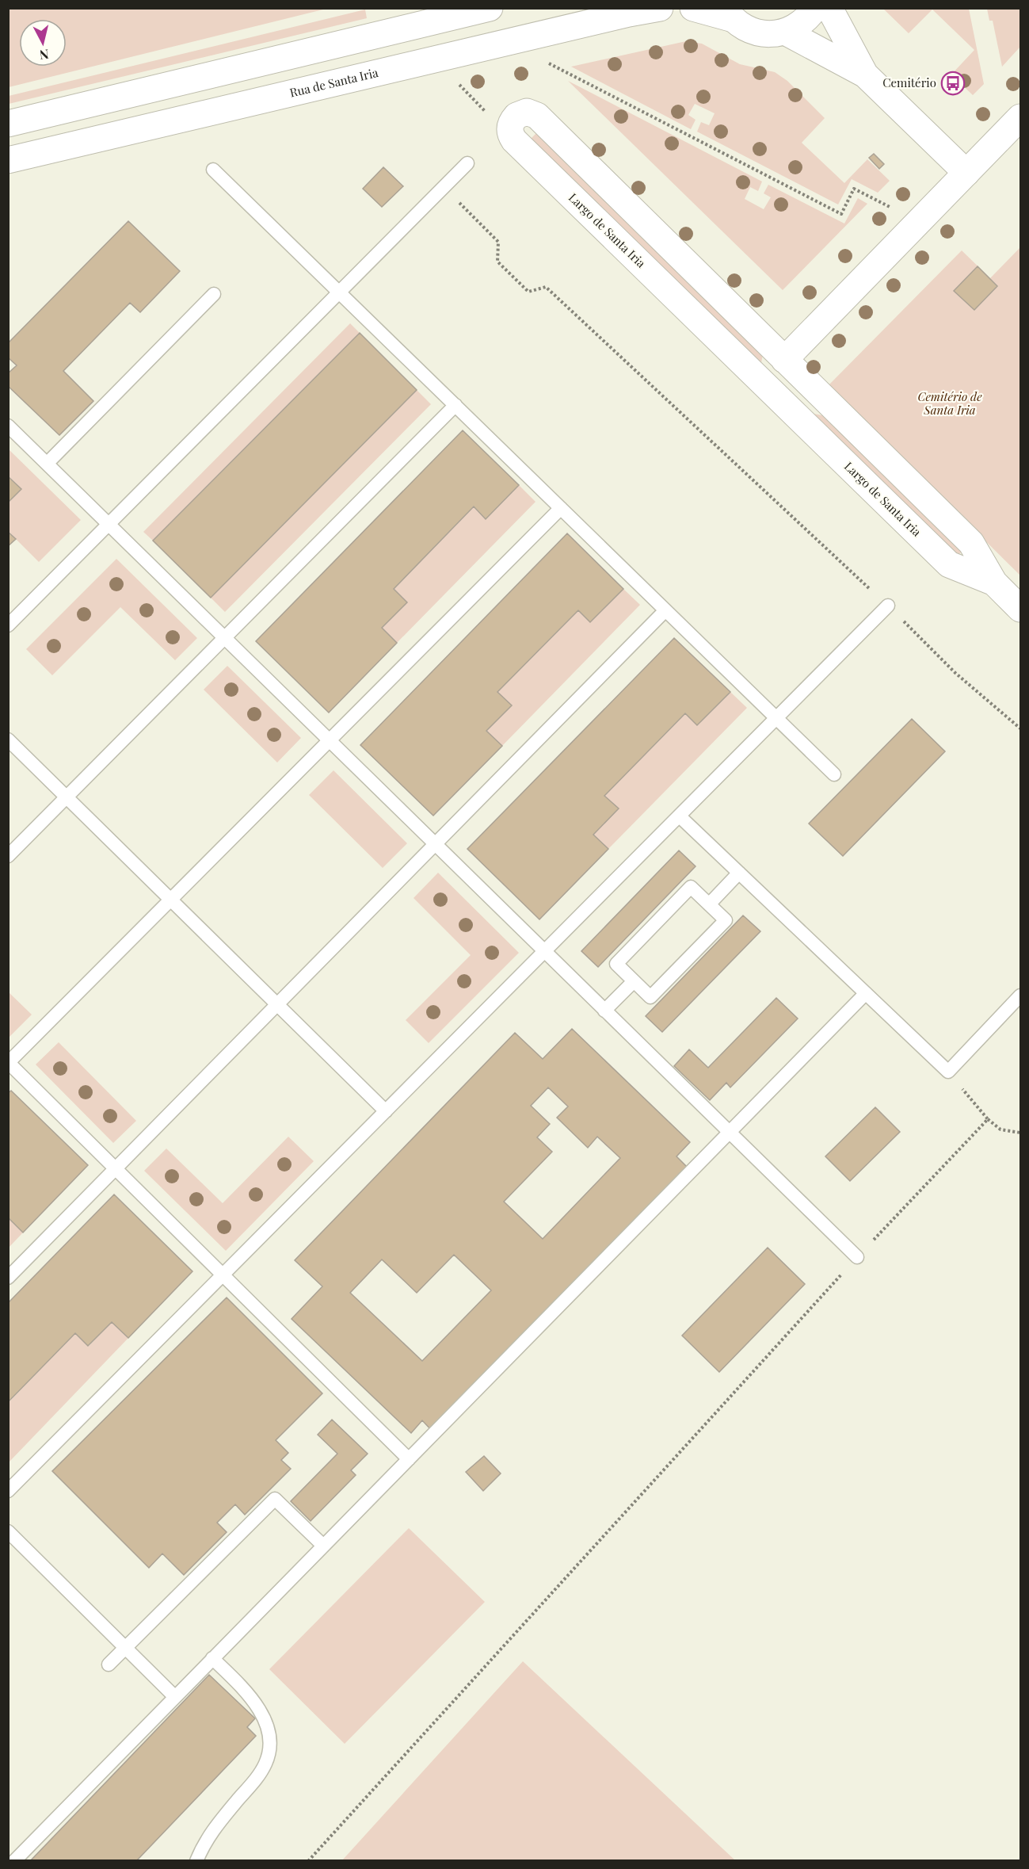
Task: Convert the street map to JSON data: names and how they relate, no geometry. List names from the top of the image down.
{
  "streets": {
    "street": ["Rua de Santa Iria", "Largo de Santa Iria"]
  },
  "parks": ["Cemitério de Santa Iria"],
  "places": {
    "bus stop": ["Cemitério"]
  },
  "north": "bottom"
}
